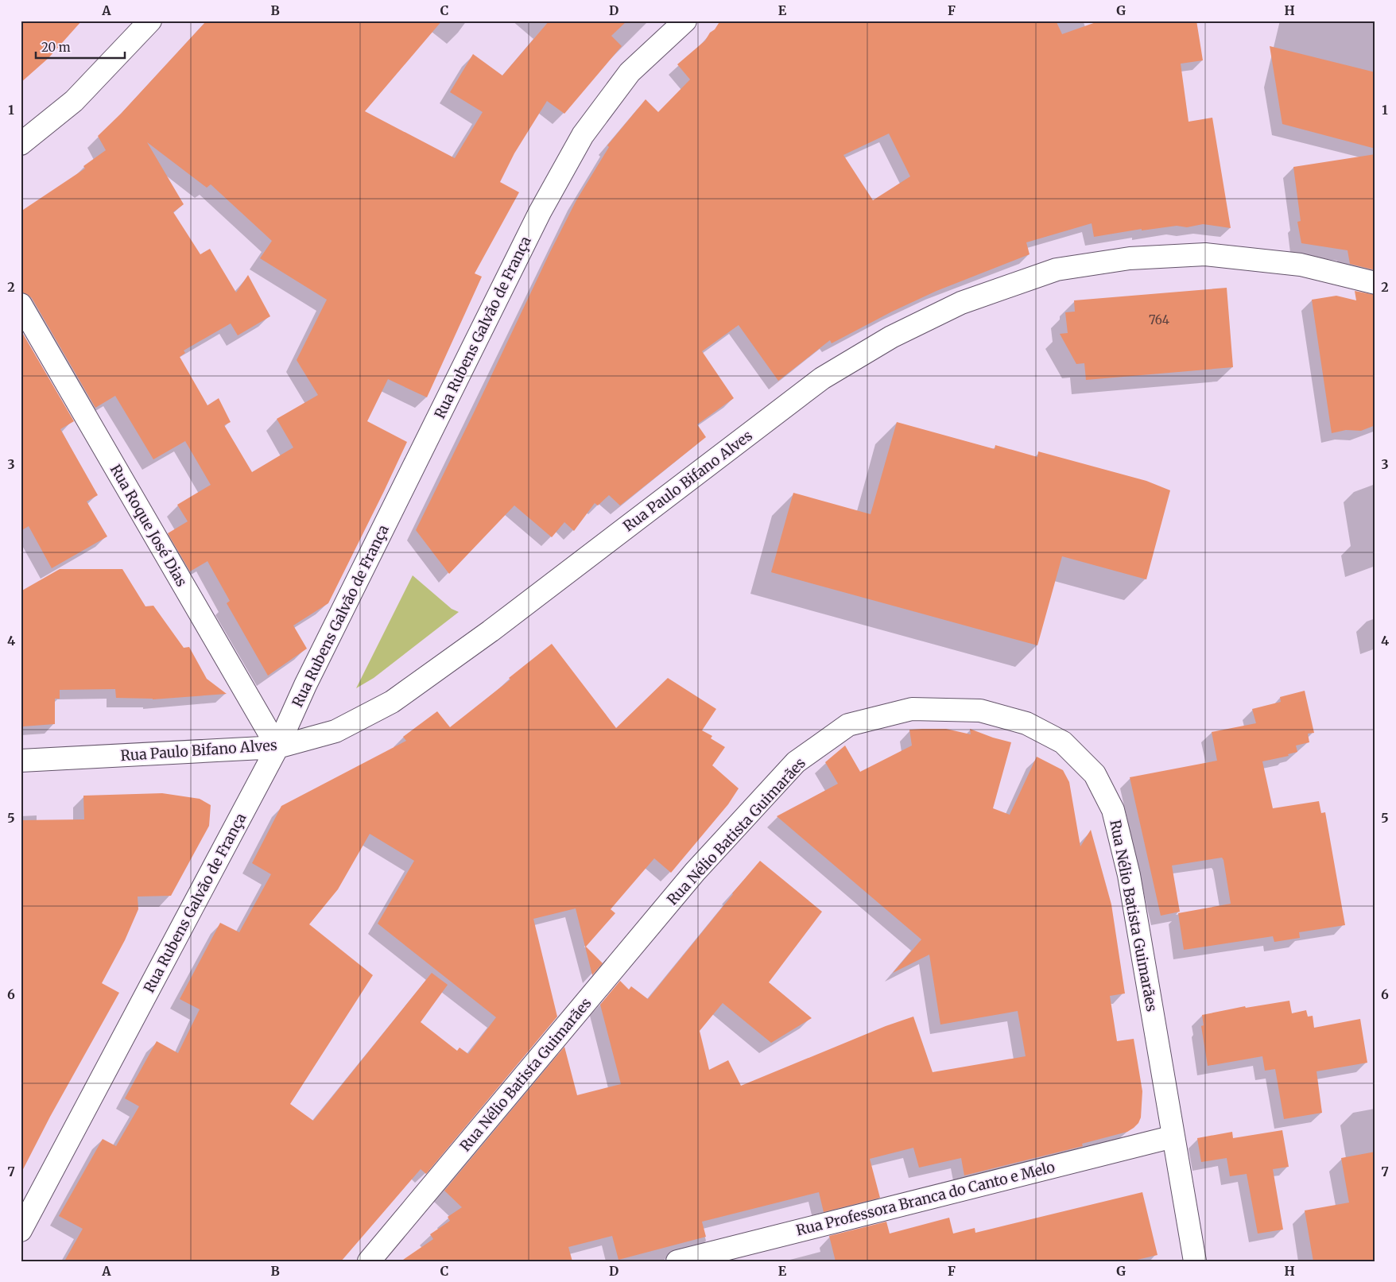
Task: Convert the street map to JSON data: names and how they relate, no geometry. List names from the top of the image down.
{
  "streets": {
    "street": [
      "Rua Rubens Galvão de França",
      "Rua Paulo Bifano Alves",
      "Rua Roque José Dias",
      "Rua Nélio Batista Guimarães",
      "Rua Professora Branca do Canto e Melo"
    ]
  },
  "crossings": [
    ["Rua Rubens Galvão de França", "Rua Paulo Bifano Alves"],
    ["Rua Rubens Galvão de França", "Rua Roque José Dias"],
    ["Rua Paulo Bifano Alves", "Rua Roque José Dias"],
    ["Rua Nélio Batista Guimarães", "Rua Professora Branca do Canto e Melo"]
  ],
  "house_numbers": ["764"],
  "scale_bar": "20 m",
  "grid": {
    "columns": [
      "A",
      "B",
      "C",
      "D",
      "E",
      "F",
      "G",
      "H"
    ],
    "rows": [
      "1",
      "2",
      "3",
      "4",
      "5",
      "6",
      "7"
    ]
  }
}
